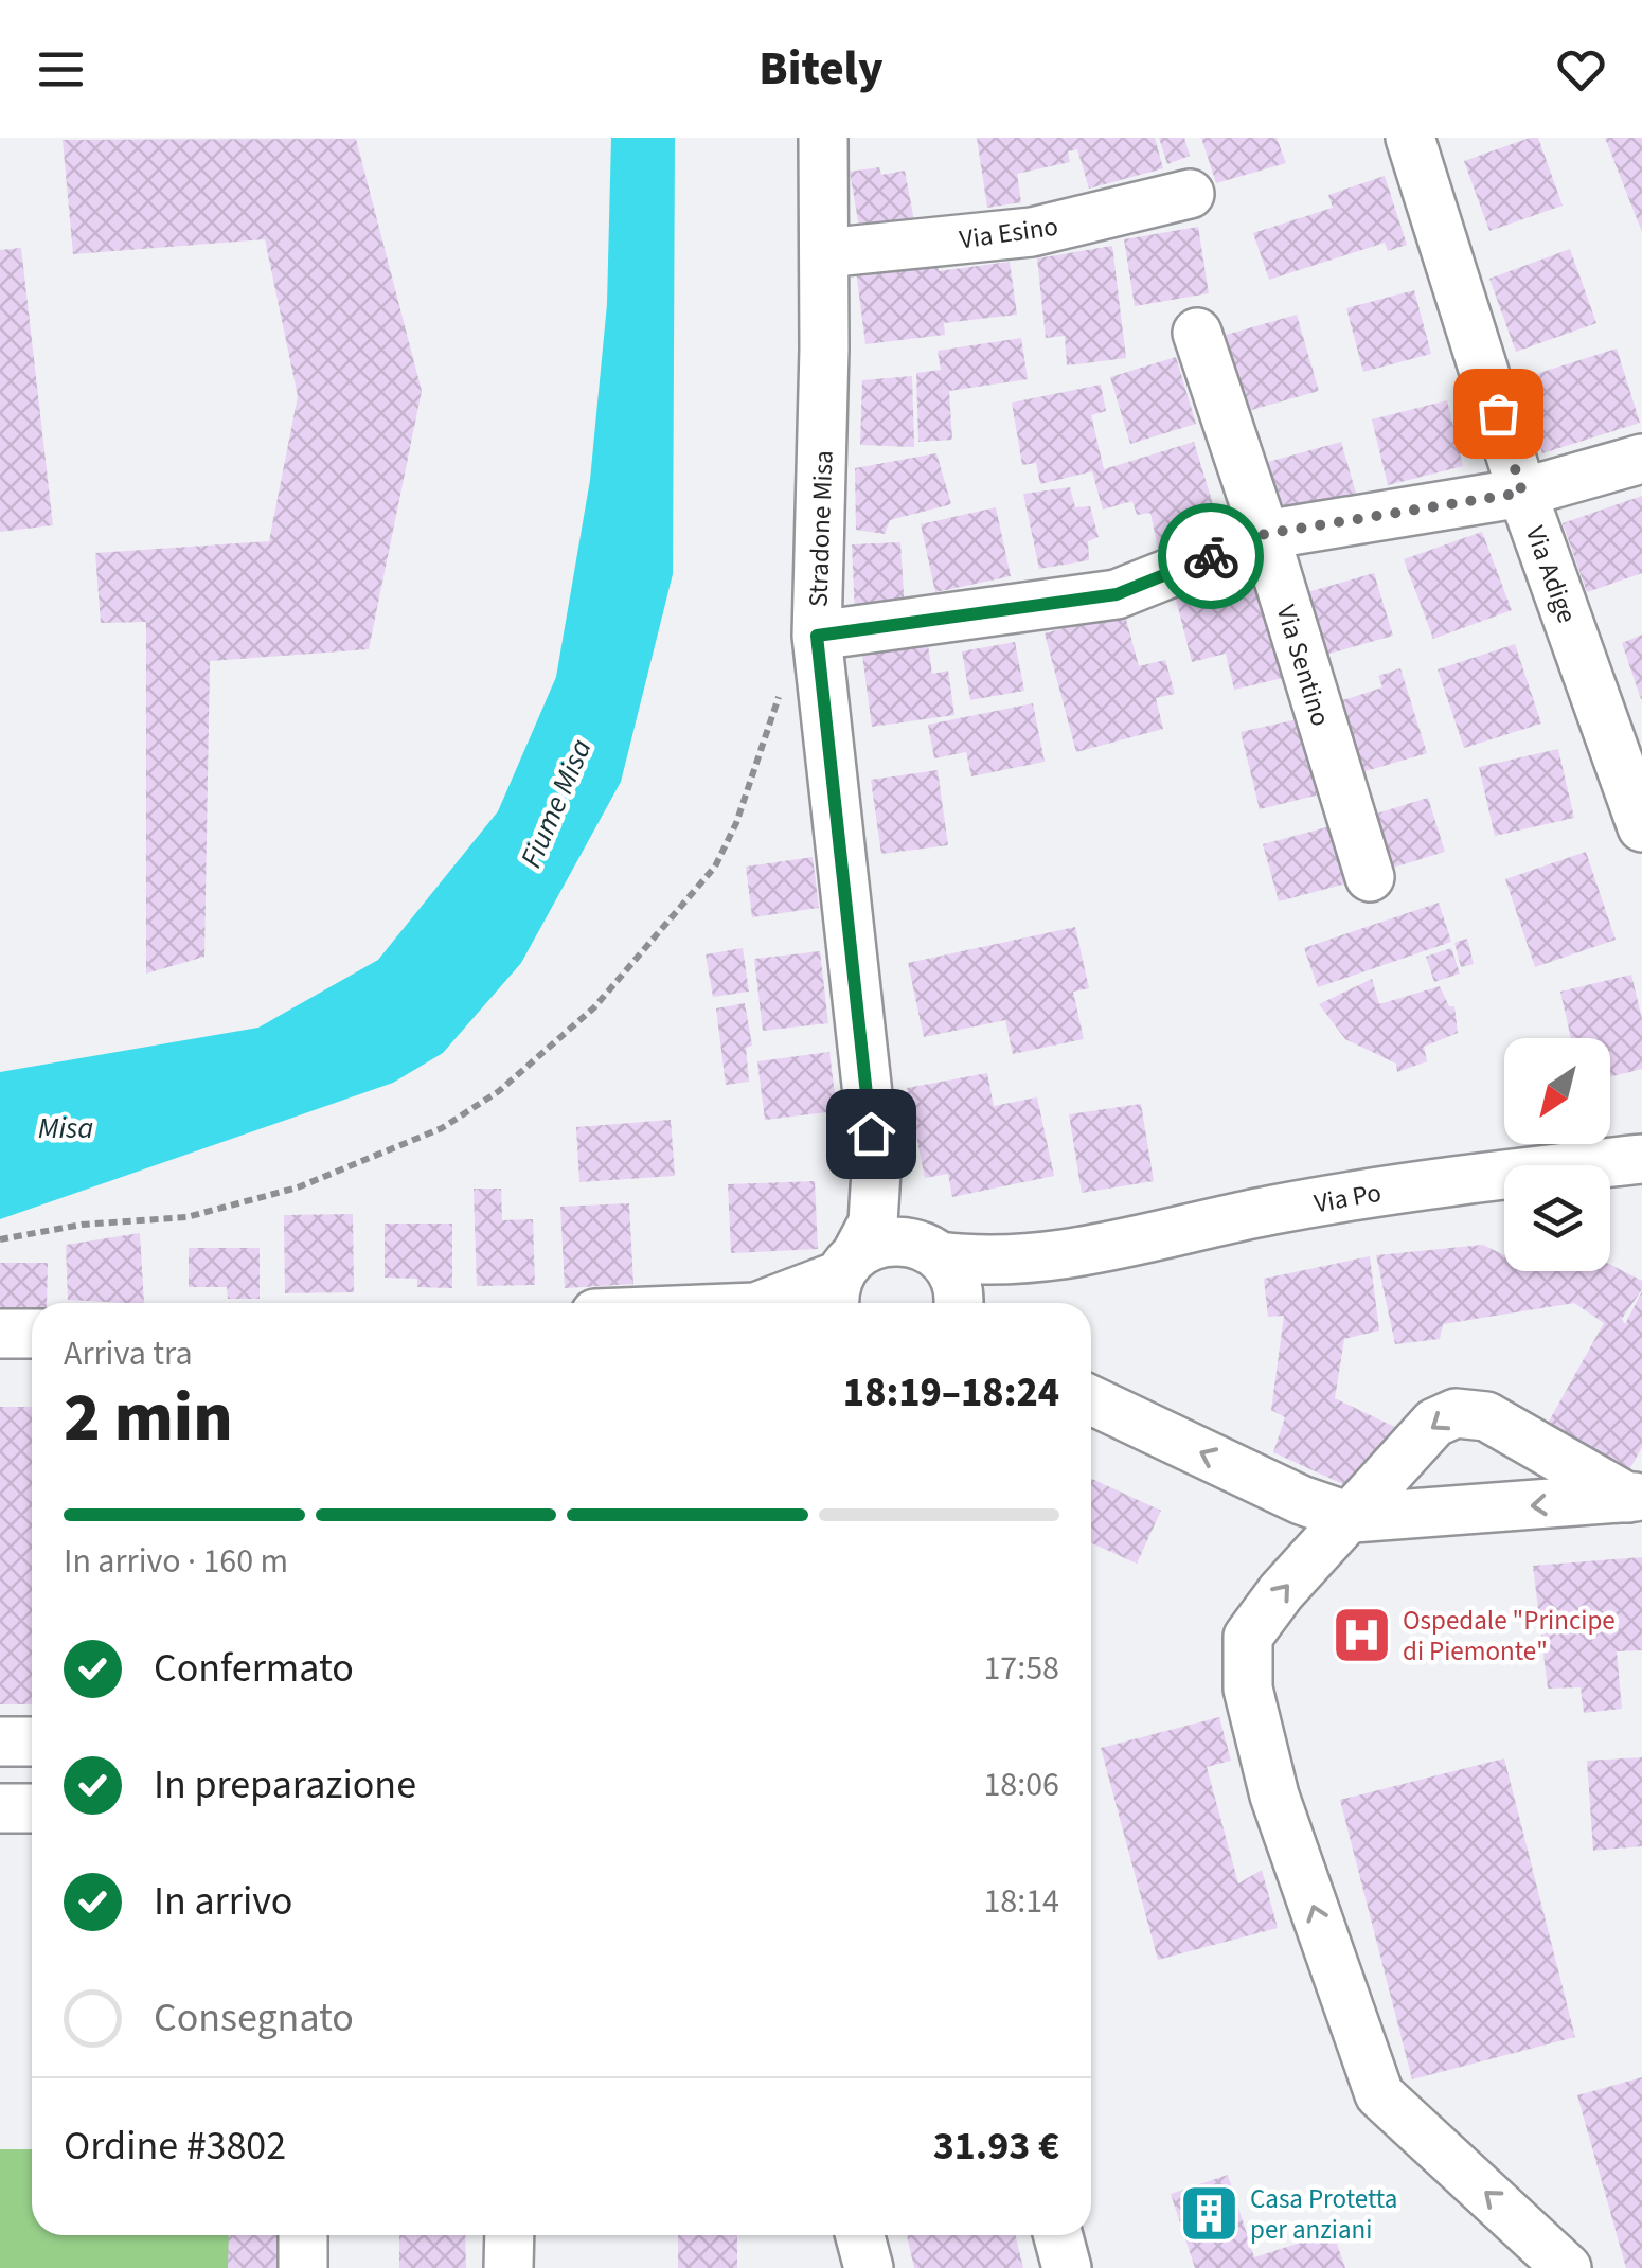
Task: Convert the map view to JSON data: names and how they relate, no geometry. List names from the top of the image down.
{
  "streets": {
    "street": [
      "Via Esino",
      "Stradone Misa",
      "Via Adige",
      "Via Sentino",
      "Via Po"
    ]
  },
  "crossings": [
    ["Via Esino", "Stradone Misa"],
    ["Stradone Misa", "Via Po"]
  ],
  "water": ["Fiume Misa", "Misa"],
  "places": {
    "hospital": ["Ospedale \"Principe di Piemonte\""],
    "building": ["Casa Protetta per anziani"]
  },
  "north": "bottom left",
  "page": {
    "header": "Bitely",
    "heading": ["2 min", "Arriva tra", "18:19–18:24"],
    "panel": ["Ordine #3802", "31.93 €"],
    "bar": "In arrivo · 160 m",
    "list": [
      ["Confermato", "17:58"],
      ["In preparazione", "18:06"],
      ["In arrivo", "18:14"],
      "Consegnato"
    ]
  }
}
